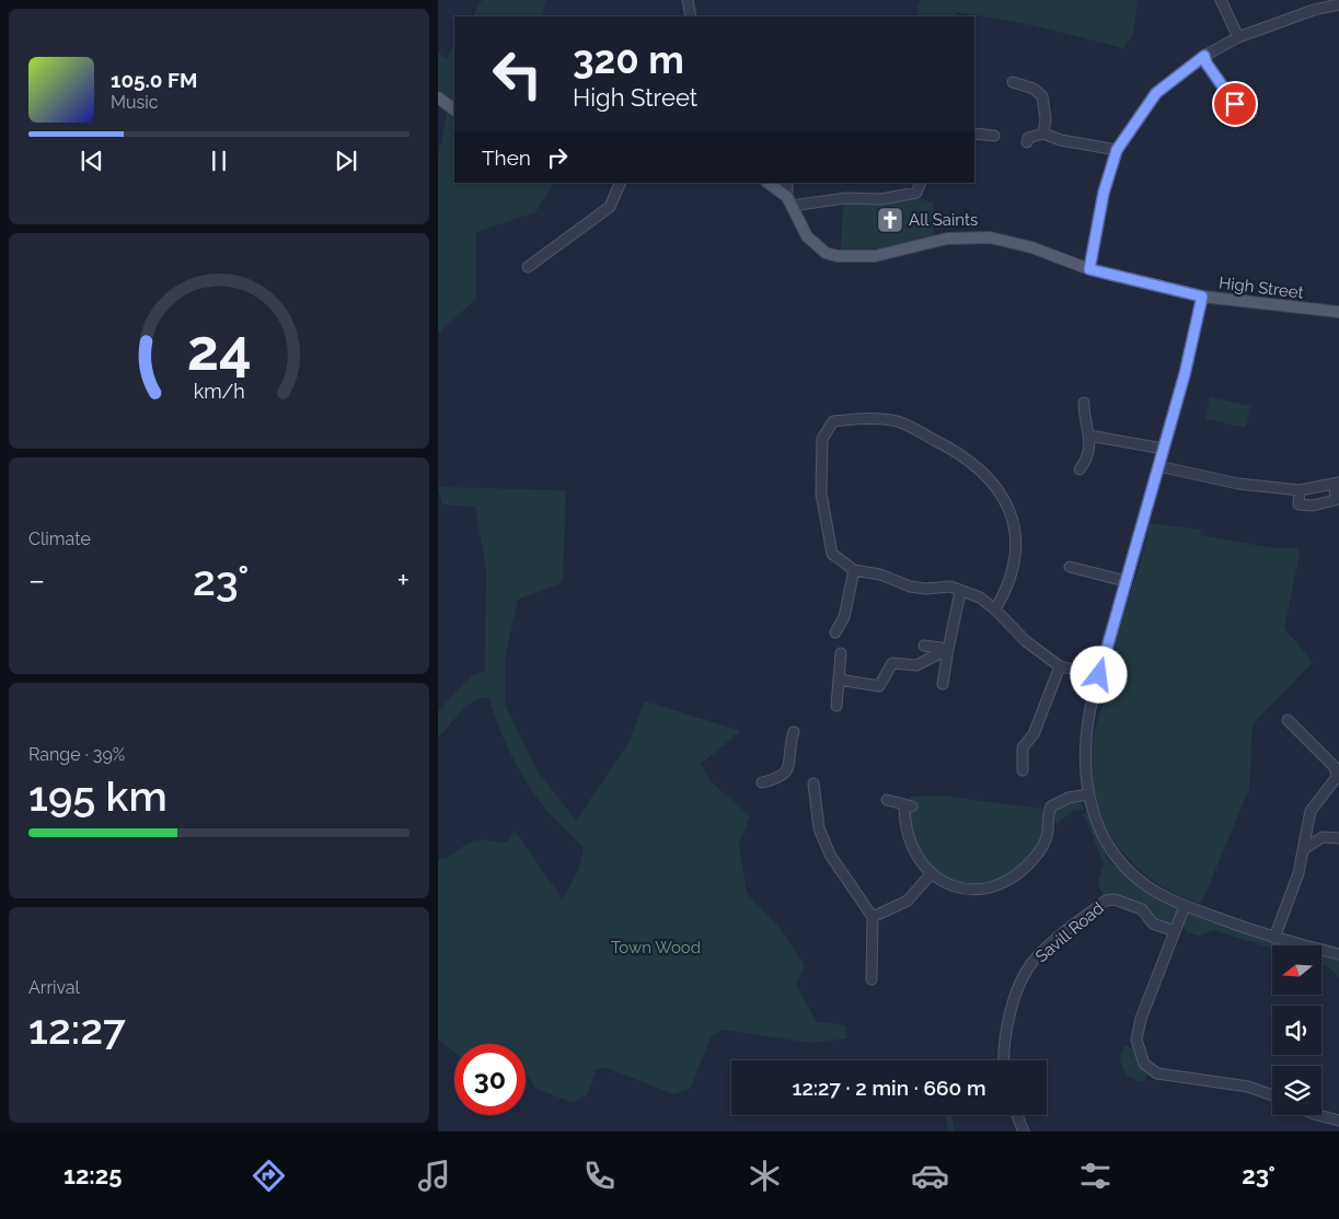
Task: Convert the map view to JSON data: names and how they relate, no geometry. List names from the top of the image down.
{
  "streets": {
    "main road": ["High Street"],
    "street": ["Savill Road"]
  },
  "parks": ["Town Wood"],
  "places": {
    "church": ["All Saints"]
  },
  "north": "left",
  "page": {
    "turn": ["320 m", "High Street"],
    "song": ["105.0 FM", "Music"],
    "then": "Then",
    "tile": [
      "Climate",
      ["Range · 39%", "195 km"],
      ["Arrival", "12:27"]
    ],
    "heat": ["−", "23°", "+"],
    "limit": "30",
    "trip": "12:27 · 2 min · 660 m",
    "tabs": ["12:25", "23°"],
    "gauge": ["24", "km/h"]
  }
}
